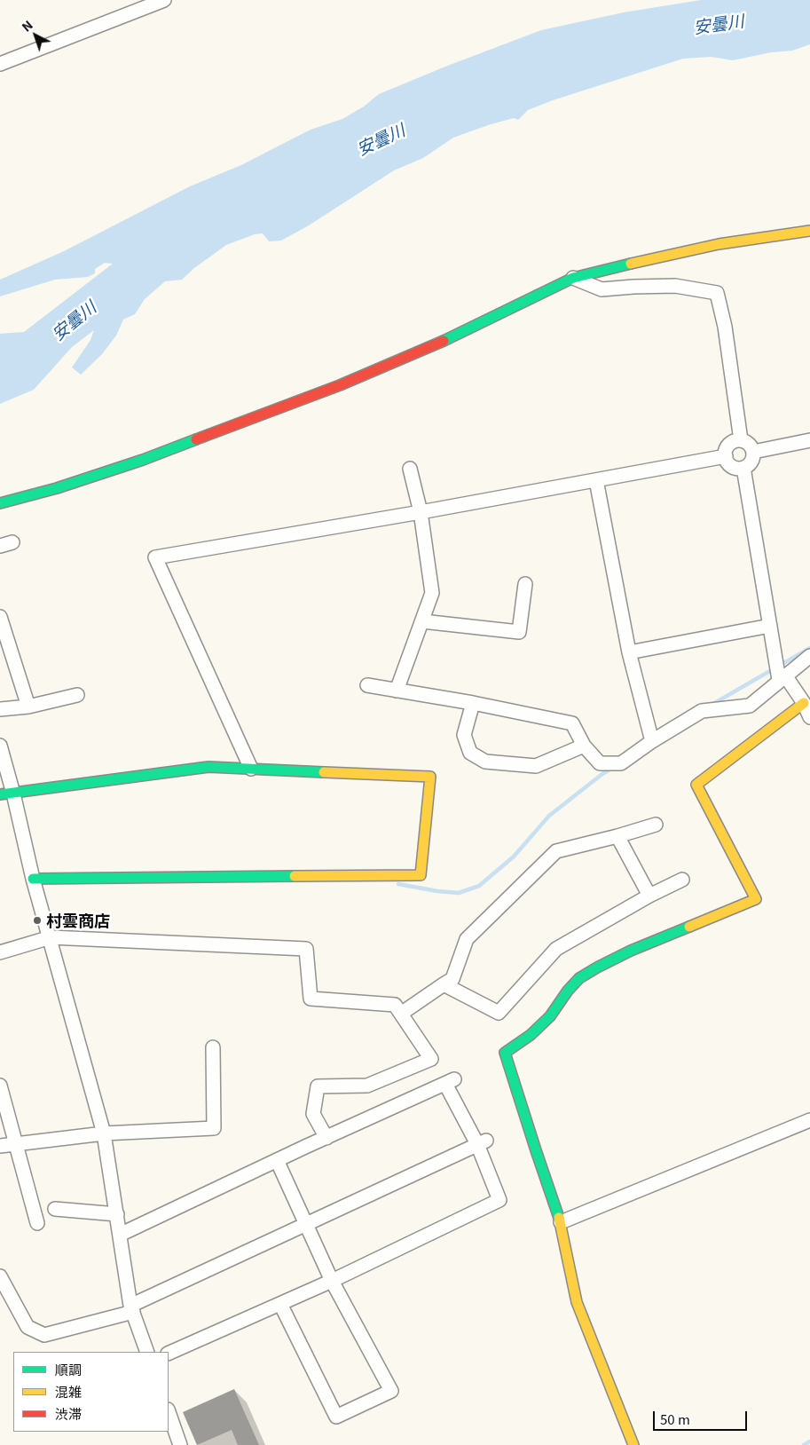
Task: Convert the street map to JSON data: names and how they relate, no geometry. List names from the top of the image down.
{
  "water": ["安曇川"],
  "places": ["村雲商店"],
  "legend": ["順調", "混雑", "渋滞"],
  "scale_bar": "50 m",
  "north": "top left"
}
